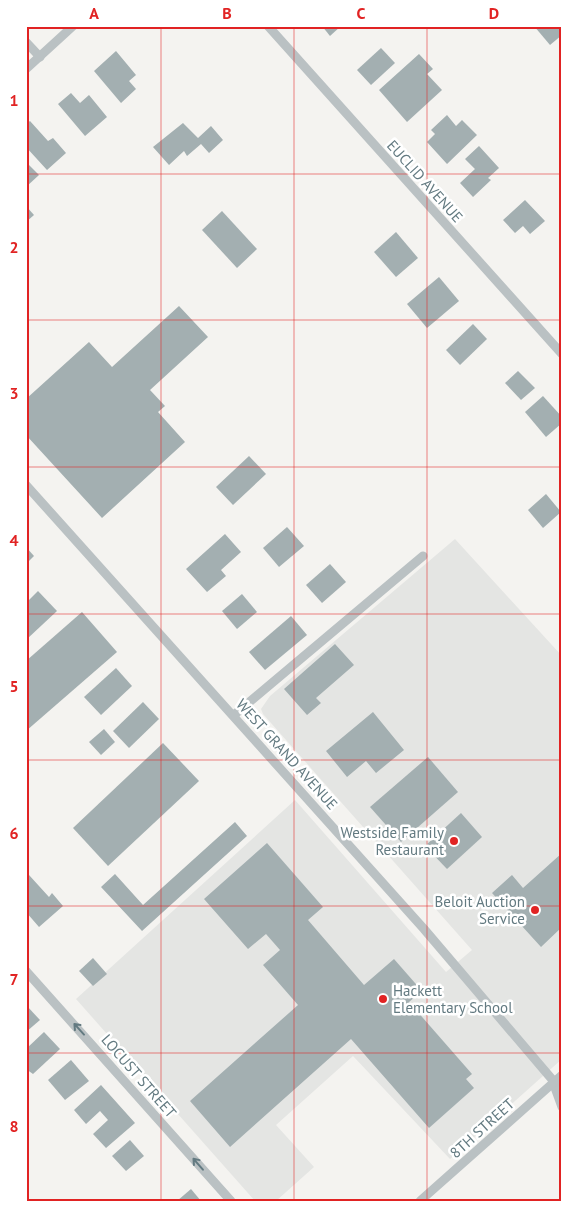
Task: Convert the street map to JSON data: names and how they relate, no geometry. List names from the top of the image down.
{
  "streets": {
    "street": [
      "EUCLID AVENUE",
      "WEST GRAND AVENUE",
      "LOCUST STREET",
      "8TH STREET"
    ]
  },
  "crossings": [
    ["WEST GRAND AVENUE", "8TH STREET"]
  ],
  "one_way": ["LOCUST STREET"],
  "places": ["Westside Family Restaurant", "Beloit Auction Service", "Hackett Elementary School"],
  "grid": {
    "columns": [
      "A",
      "B",
      "C",
      "D"
    ],
    "rows": [
      "1",
      "2",
      "3",
      "4",
      "5",
      "6",
      "7",
      "8"
    ]
  }
}
